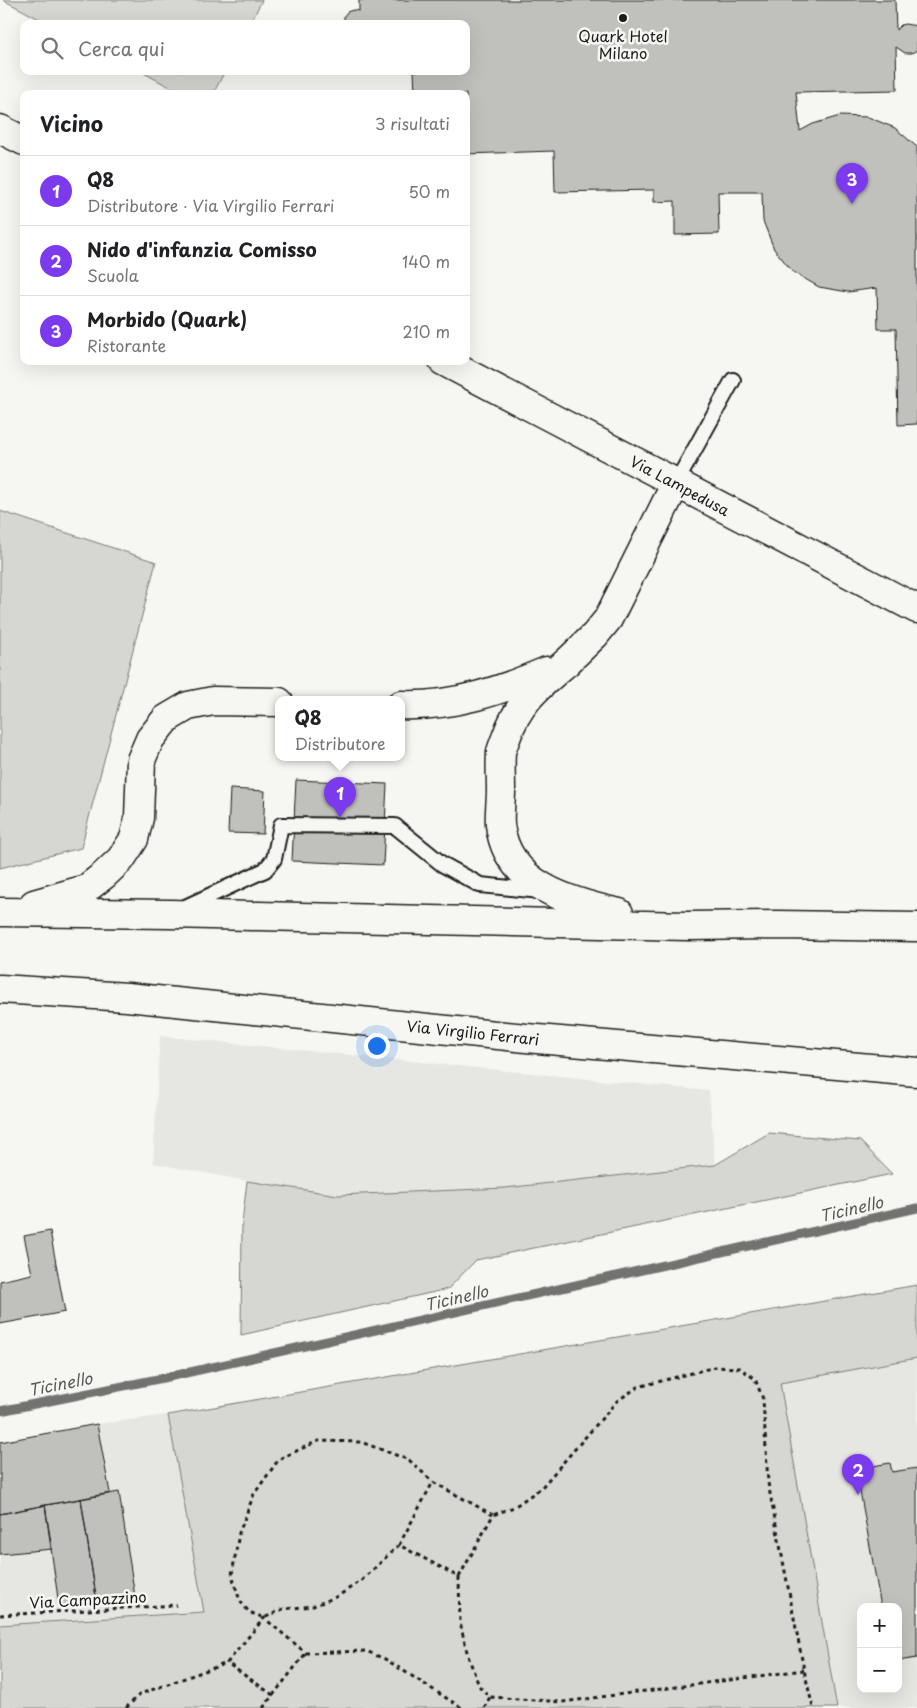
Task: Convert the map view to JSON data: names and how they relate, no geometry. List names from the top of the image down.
{
  "streets": {
    "main road": ["Via Lampedusa", "Via Virgilio Ferrari"],
    "path": ["Via Campazzino"]
  },
  "water": ["Ticinello"],
  "places": ["Quark Hotel Milano"],
  "page": {
    "search": "Cerca qui",
    "heading": ["Vicino", "3 risultati"],
    "list": [
      {
        "mark": "1",
        "name": "Q8",
        "note": "Distributore · Via Virgilio Ferrari",
        "value": "50 m"
      },
      {
        "mark": "2",
        "name": "Nido d'infanzia Comisso",
        "note": "Scuola",
        "value": "140 m"
      },
      {
        "mark": "3",
        "name": "Morbido (Quark)",
        "note": "Ristorante",
        "value": "210 m"
      }
    ],
    "pins": ["3", "1", "2"],
    "popup": ["Q8", "Distributore"],
    "map_buttons": ["+", "−"]
  }
}
